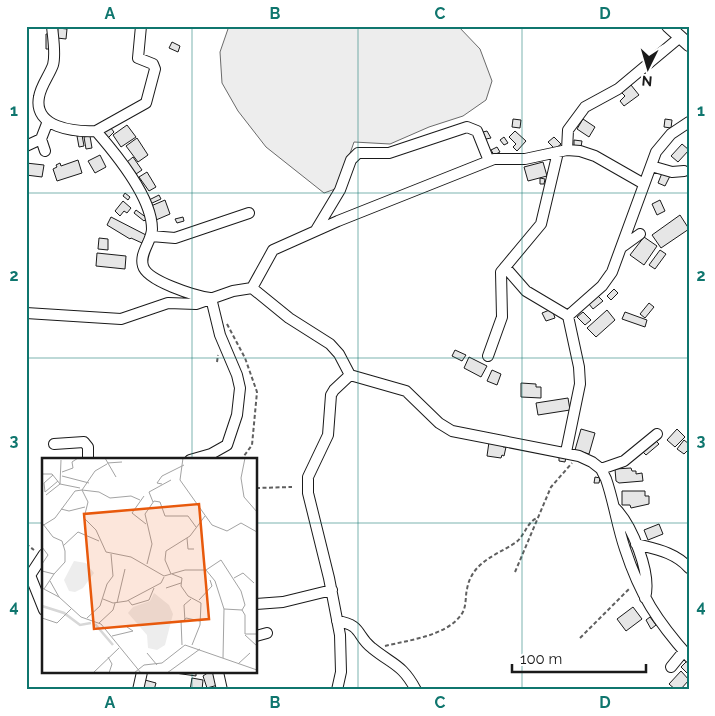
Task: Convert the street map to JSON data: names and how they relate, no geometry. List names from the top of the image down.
{
  "scale_bar": "100 m",
  "north": "bottom",
  "grid": {
    "columns": [
      "A",
      "B",
      "C",
      "D"
    ],
    "rows": [
      "1",
      "2",
      "3",
      "4"
    ]
  }
}
